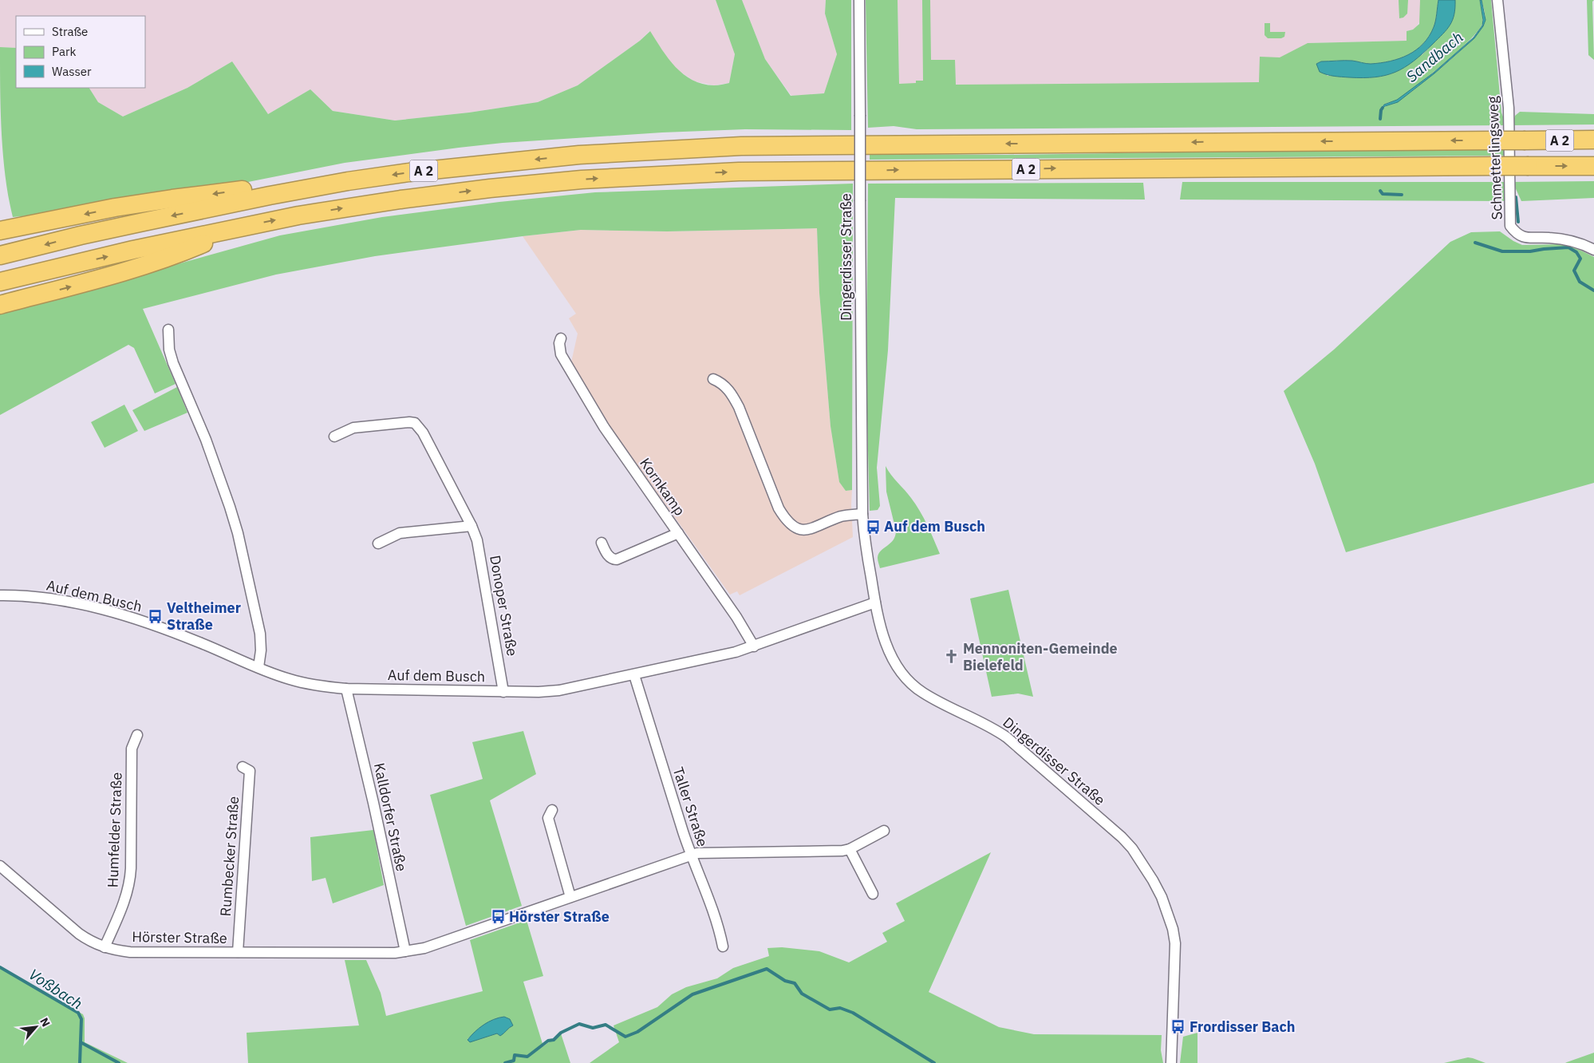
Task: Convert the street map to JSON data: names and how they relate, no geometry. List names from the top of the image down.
{
  "streets": {
    "highway": ["A 2"],
    "street": [
      "Schmetterlingsweg",
      "Dingerdisser Straße",
      "Kornkamp",
      "Auf dem Busch",
      "Donoper Straße",
      "Taller Straße",
      "Kalldorfer Straße",
      "Humfelder Straße",
      "Rumbecker Straße",
      "Hörster Straße"
    ]
  },
  "crossings": [
    ["Dingerdisser Straße", "Auf dem Busch"],
    ["Kornkamp", "Auf dem Busch"],
    ["Auf dem Busch", "Donoper Straße"],
    ["Auf dem Busch", "Taller Straße"],
    ["Auf dem Busch", "Kalldorfer Straße"],
    ["Taller Straße", "Hörster Straße"],
    ["Kalldorfer Straße", "Hörster Straße"],
    ["Humfelder Straße", "Hörster Straße"],
    ["Rumbecker Straße", "Hörster Straße"]
  ],
  "water": ["Sandbach", "Voßbach"],
  "places": {
    "bus stop": [
      "Auf dem Busch",
      "Veltheimer Straße",
      "Hörster Straße",
      "Frordisser Bach"
    ],
    "church": ["Mennoniten-Gemeinde Bielefeld"]
  },
  "legend": ["Straße", "Park", "Wasser"],
  "north": "top right"
}
